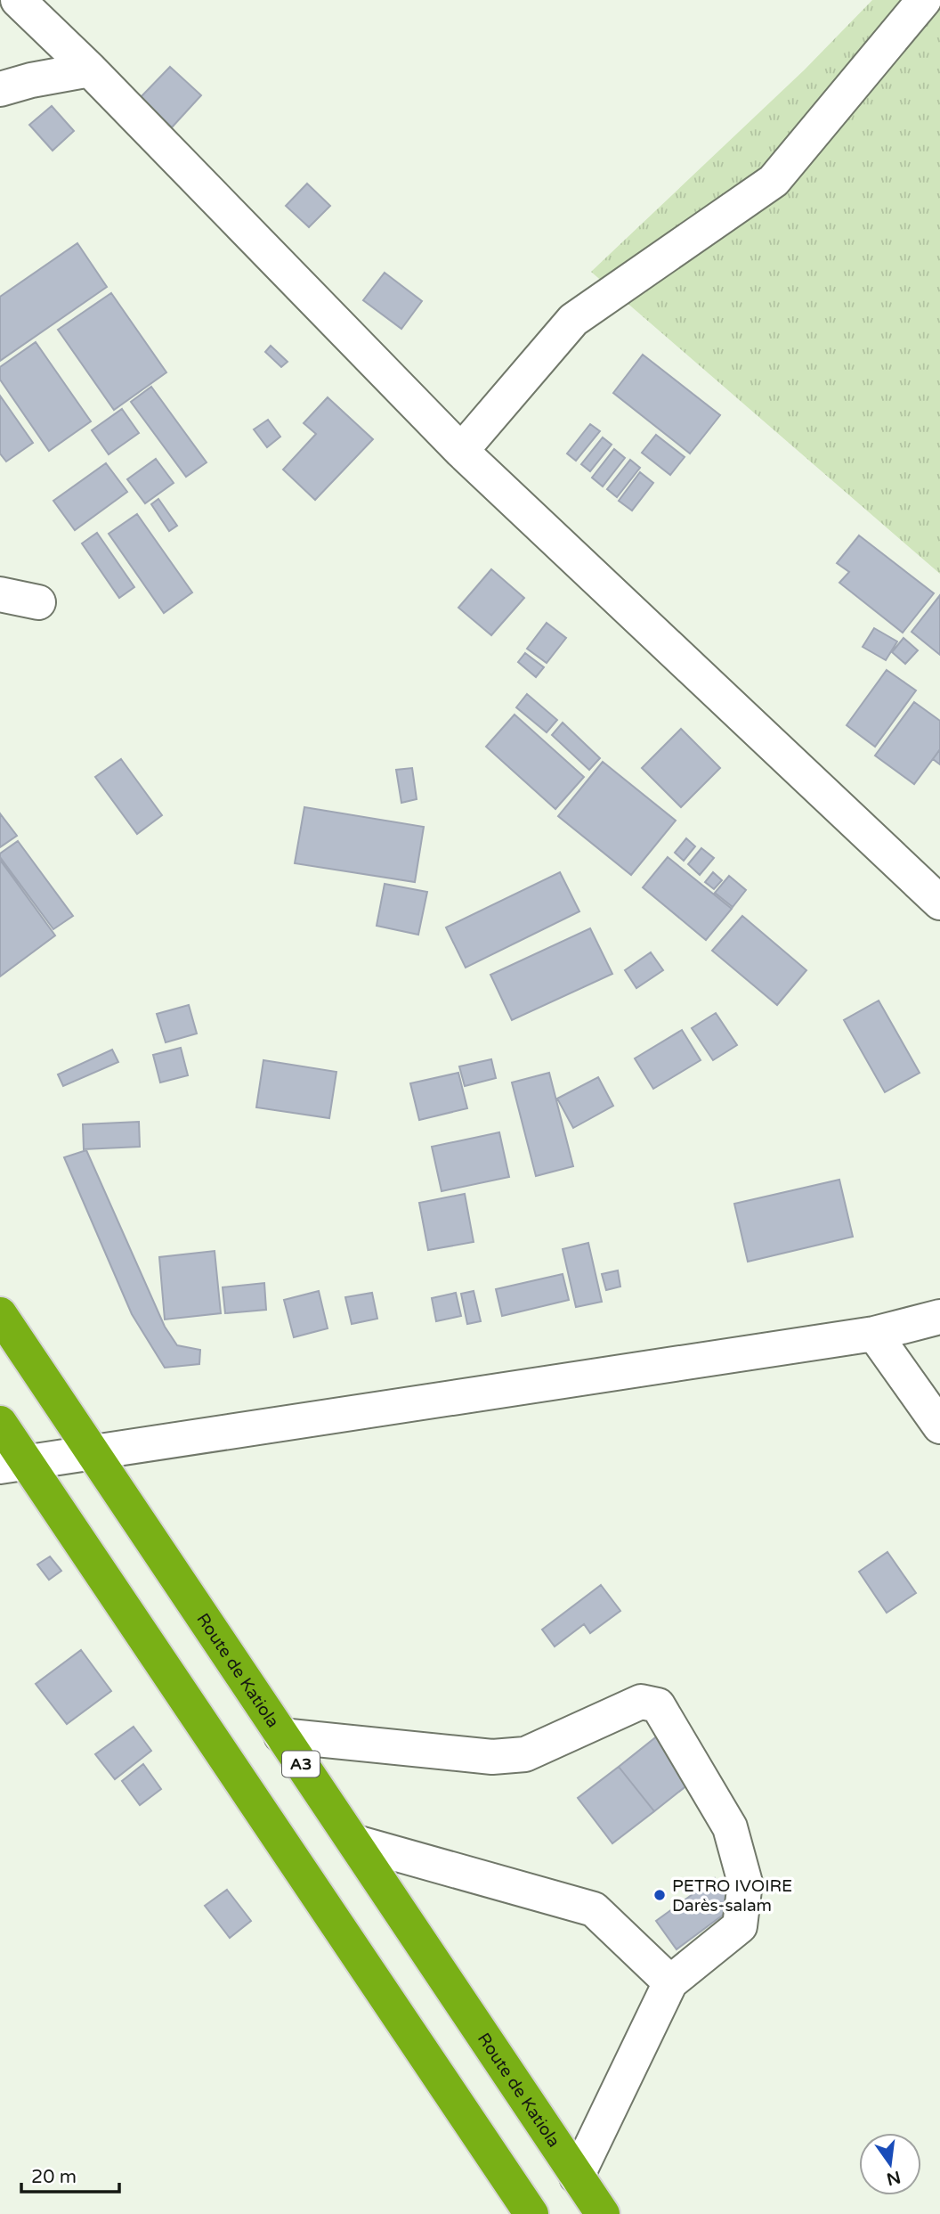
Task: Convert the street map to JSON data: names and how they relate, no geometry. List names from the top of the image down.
{
  "streets": {
    "highway": ["Route de Katiola", "A3"]
  },
  "places": ["PETRO IVOIRE Darès-salam"],
  "scale_bar": "20 m",
  "north": "bottom"
}
